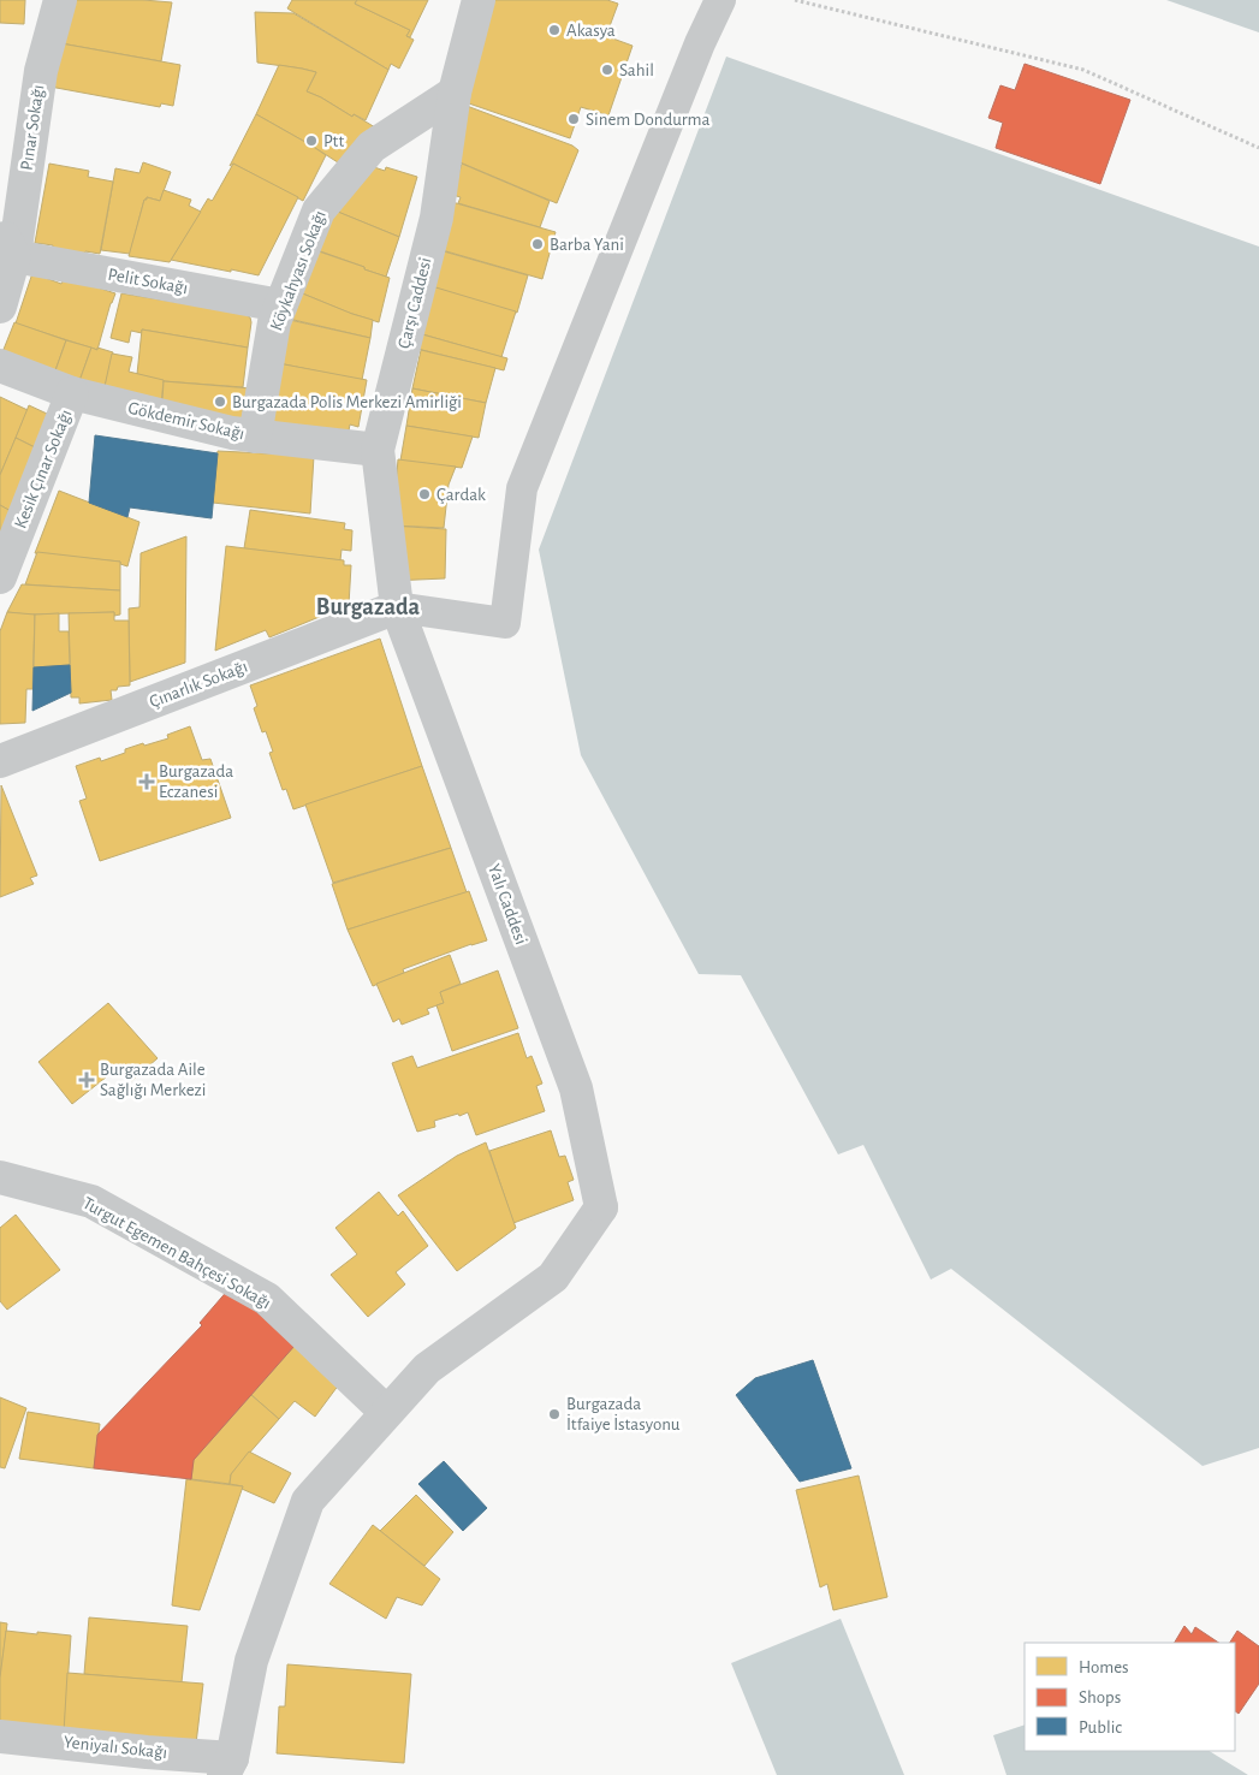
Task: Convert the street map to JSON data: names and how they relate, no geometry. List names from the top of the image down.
{
  "streets": {
    "street": [
      "Pınar Sokağı",
      "Köykahyası Sokağı",
      "Pelit Sokağı",
      "Çarşı Caddesi",
      "Gökdemir Sokağı",
      "Kesik Çınar Sokağı",
      "Çınarlık Sokağı",
      "Yalı Caddesi",
      "Turgut Egemen Bahçesi Sokağı",
      "Yeniyalı Sokağı"
    ]
  },
  "crossings": [
    ["Pınar Sokağı", "Pelit Sokağı"],
    ["Köykahyası Sokağı", "Pelit Sokağı"],
    ["Köykahyası Sokağı", "Çarşı Caddesi"],
    ["Köykahyası Sokağı", "Gökdemir Sokağı"],
    ["Çarşı Caddesi", "Gökdemir Sokağı"],
    ["Çarşı Caddesi", "Çınarlık Sokağı"],
    ["Çarşı Caddesi", "Yalı Caddesi"],
    ["Gökdemir Sokağı", "Kesik Çınar Sokağı"],
    ["Çınarlık Sokağı", "Yalı Caddesi"],
    ["Yalı Caddesi", "Turgut Egemen Bahçesi Sokağı"]
  ],
  "districts": ["Burgazada"],
  "places": {
    "other": [
      "Akasya",
      "Sahil",
      "Sinem Dondurma",
      "Ptt",
      "Barba Yani",
      "Burgazada Polis Merkezi Amirliği",
      "Çardak",
      "Burgazada İtfaiye İstasyonu"
    ],
    "health": ["Burgazada Eczanesi", "Burgazada Aile Sağlığı Merkezi"]
  },
  "legend": ["Homes", "Shops", "Public"]
}
